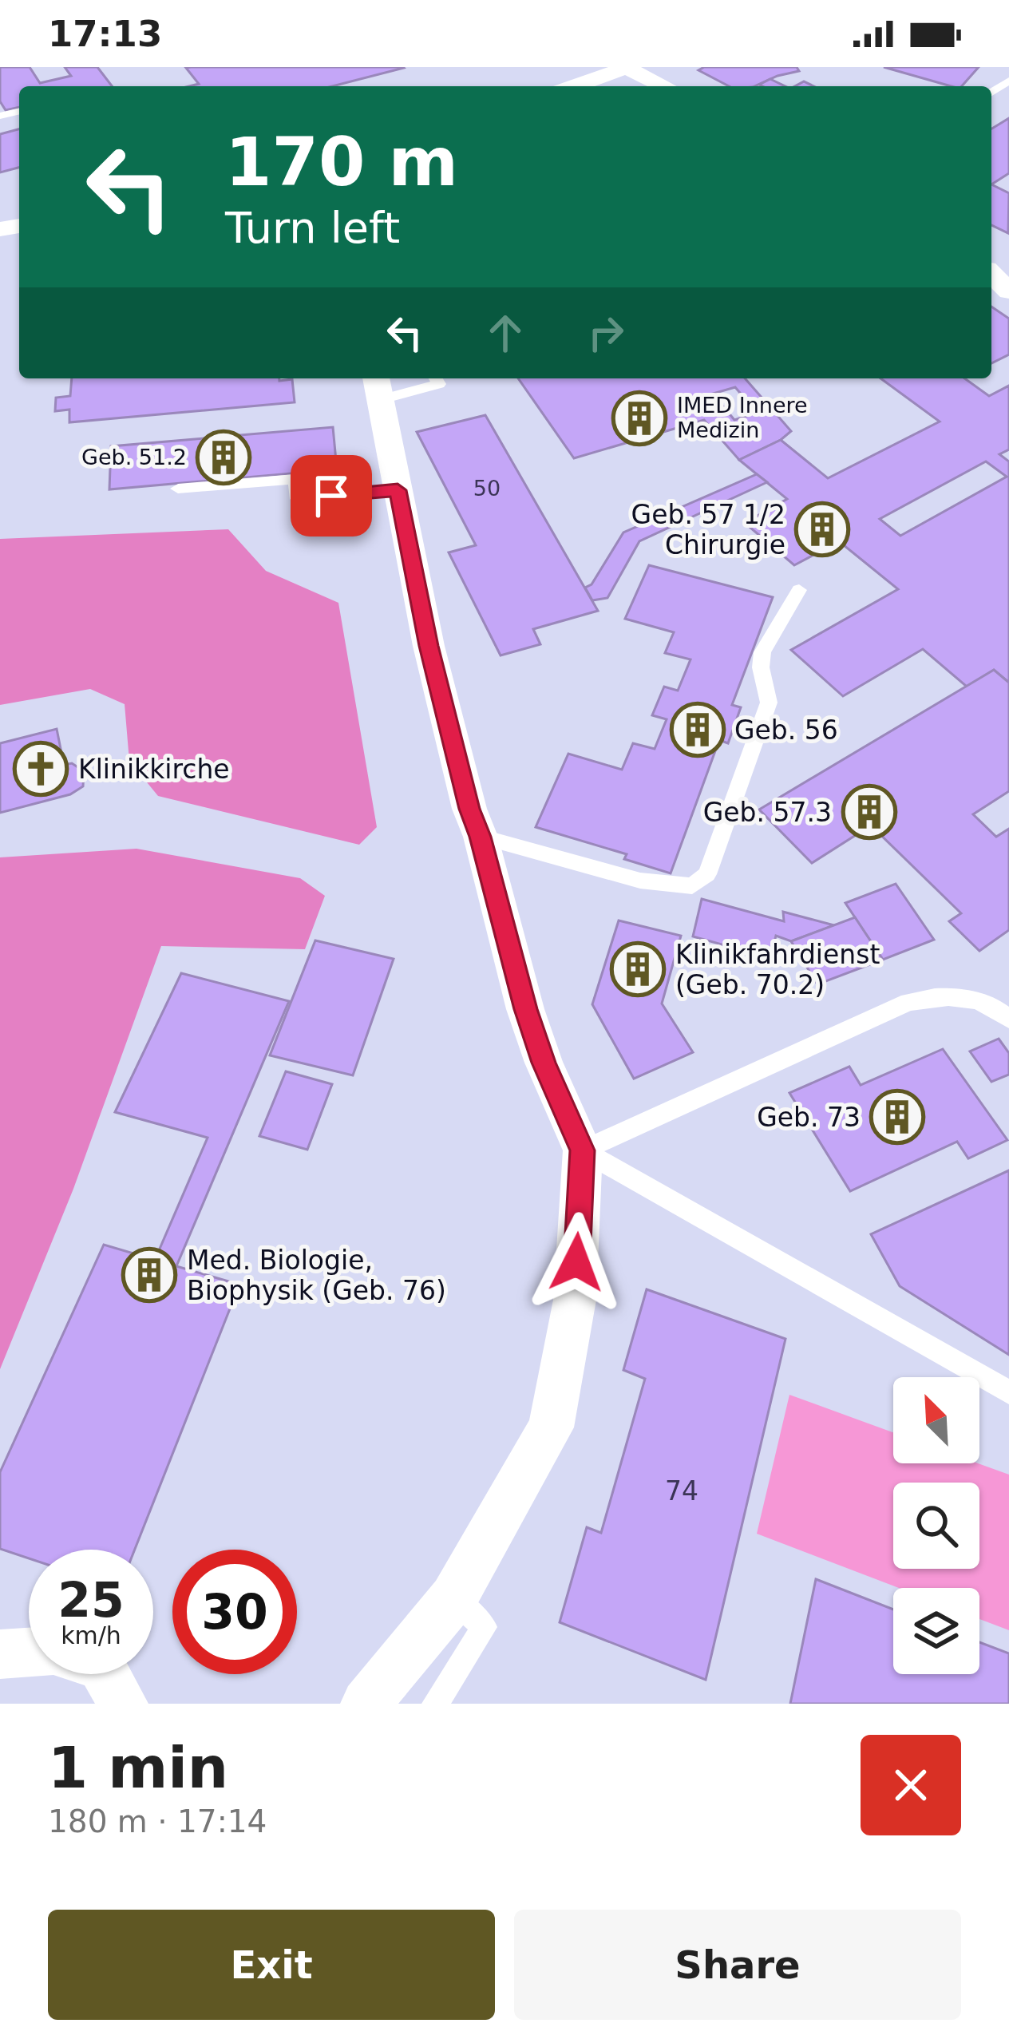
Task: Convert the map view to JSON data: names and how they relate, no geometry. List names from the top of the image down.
{
  "places": {
    "building": [
      "IMED Innere Medizin",
      "Geb. 51.2",
      "Geb. 57 1/2 Chirurgie",
      "Geb. 56",
      "Geb. 57.3",
      "Klinikfahrdienst (Geb. 70.2)",
      "Geb. 73",
      "Med. Biologie, Biophysik (Geb. 76)"
    ],
    "church": ["Klinikkirche"]
  },
  "house_numbers": ["50", "74"],
  "north": "top left",
  "page": {
    "status": "17:13",
    "turn": ["170 m", "Turn left"],
    "speed": "25 km/h",
    "limit": "30",
    "heading": ["1 min", "180 m · 17:14"],
    "buttons": ["Exit", "Share"]
  }
}
